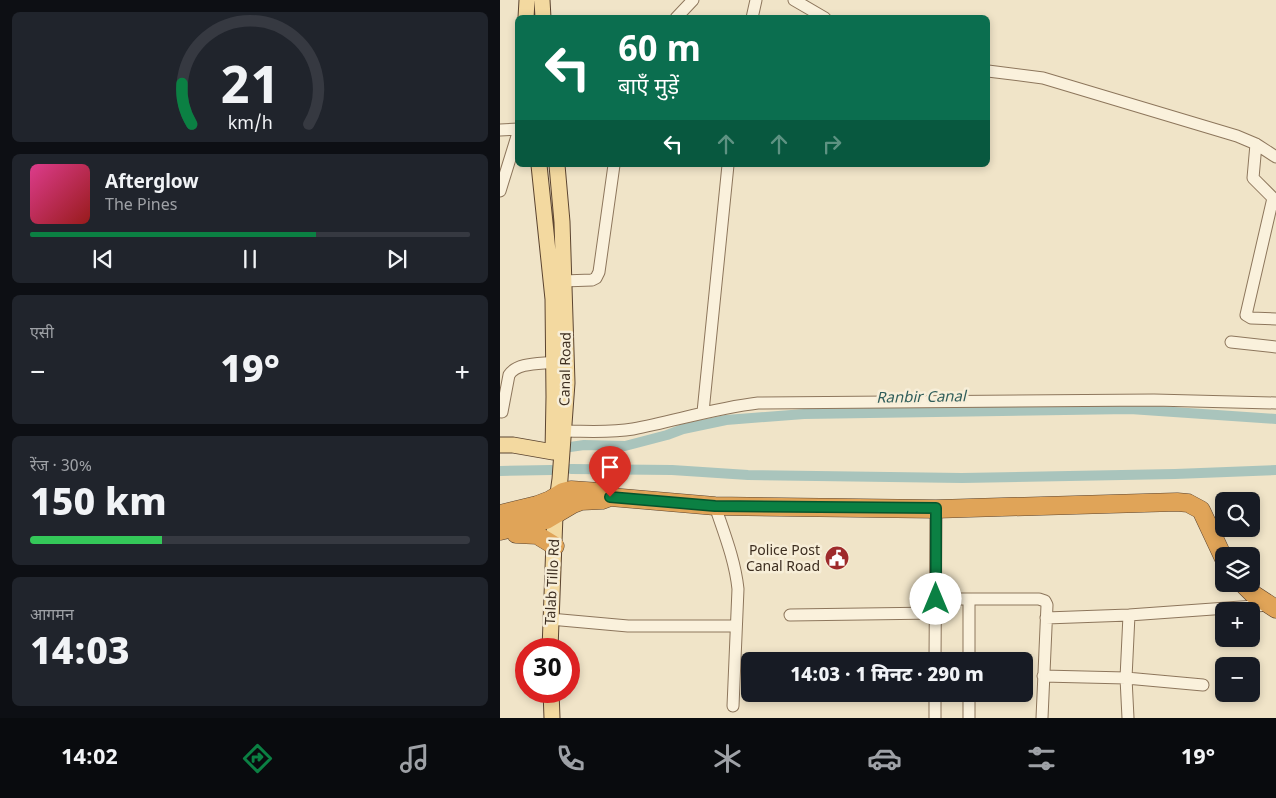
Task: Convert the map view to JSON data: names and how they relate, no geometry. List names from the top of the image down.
{
  "streets": {
    "main road": ["Canal Road", "Talab Tillo Rd"]
  },
  "crossings": [
    ["Canal Road", "Talab Tillo Rd"]
  ],
  "water": ["Ranbir Canal"],
  "places": {
    "public building": ["Police Post Canal Road"]
  },
  "page": {
    "turn": ["60 m", "बाएँ मुड़ें"],
    "song": ["Afterglow", "The Pines"],
    "tile": [
      "एसी",
      ["रेंज · 30%", "150 km"],
      ["आगमन", "14:03"]
    ],
    "heat": ["−", "19°", "+"],
    "map_buttons": ["+", "−"],
    "limit": "30",
    "trip": "14:03 · 1 मिनट · 290 m",
    "tabs": ["14:02", "19°"],
    "gauge": ["21", "km/h"]
  }
}
